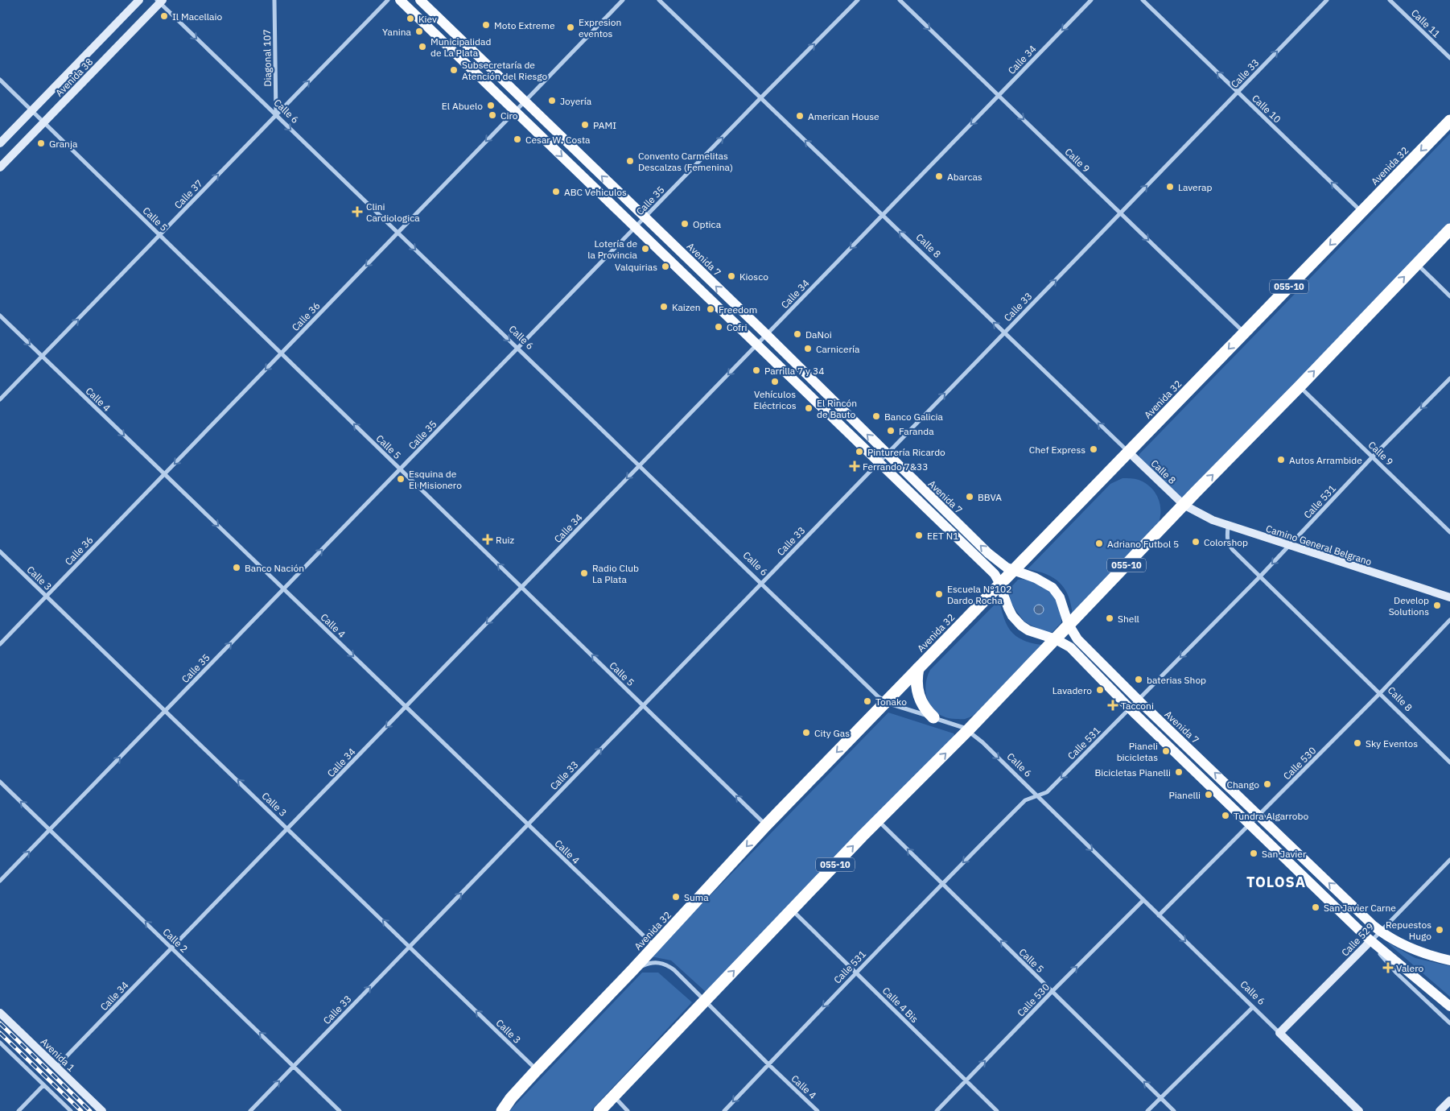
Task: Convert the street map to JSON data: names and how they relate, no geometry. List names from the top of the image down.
{
  "streets": {
    "highway": ["Avenida 32", "055-10"],
    "main road": ["Avenida 7"],
    "street": [
      "Calle 11",
      "Diagonal 107",
      "Calle 34",
      "Calle 33",
      "Avenida 38",
      "Calle 10",
      "Calle 6",
      "Calle 9",
      "Calle 37",
      "Calle 35",
      "Calle 5",
      "Calle 8",
      "Calle 36",
      "Calle 4",
      "Calle 531",
      "Camino General Belgrano",
      "Calle 3",
      "Calle 530",
      "Calle 529",
      "Calle 2",
      "Calle 4 Bis",
      "Avenida 1"
    ]
  },
  "crossings": [
    ["Diagonal 107", "Calle 6"],
    ["Diagonal 107", "Calle 37"],
    ["Calle 34", "Calle 6"],
    ["Calle 34", "Calle 9"],
    ["Calle 34", "Calle 5"],
    ["Calle 34", "Calle 8"],
    ["Calle 34", "Avenida 7"],
    ["Calle 34", "Calle 4"],
    ["Calle 34", "Calle 3"],
    ["Calle 34", "Calle 2"],
    ["Calle 34", "Avenida 1"],
    ["Calle 33", "Calle 10"],
    ["Calle 33", "Calle 6"],
    ["Calle 33", "Calle 9"],
    ["Calle 33", "Calle 5"],
    ["Calle 33", "Calle 8"],
    ["Calle 33", "Avenida 7"],
    ["Calle 33", "Calle 4"],
    ["Calle 33", "Calle 3"],
    ["Calle 33", "Calle 2"],
    ["Avenida 38", "Calle 6"],
    ["Avenida 38", "Calle 5"],
    ["Calle 10", "Avenida 32"],
    ["Calle 6", "Avenida 32"],
    ["Calle 6", "Calle 37"],
    ["Calle 6", "Calle 35"],
    ["Calle 6", "055-10"],
    ["Calle 6", "Calle 36"],
    ["Calle 6", "Calle 531"],
    ["Calle 6", "Calle 530"],
    ["Calle 6", "Calle 529"],
    ["Calle 9", "Avenida 32"],
    ["Calle 9", "055-10"],
    ["Calle 9", "Calle 531"],
    ["Avenida 32", "Calle 5"],
    ["Avenida 32", "Calle 8"],
    ["Avenida 32", "Avenida 7"],
    ["Avenida 32", "Calle 4"],
    ["Avenida 32", "Calle 3"],
    ["Calle 37", "Calle 5"],
    ["Calle 37", "Calle 4"],
    ["Calle 35", "Calle 5"],
    ["Calle 35", "Calle 8"],
    ["Calle 35", "Avenida 7"],
    ["Calle 35", "Calle 4"],
    ["Calle 35", "Calle 3"],
    ["Calle 35", "Calle 2"],
    ["Calle 5", "055-10"],
    ["Calle 5", "Calle 36"],
    ["Calle 5", "Calle 531"],
    ["Calle 5", "Calle 530"],
    ["Calle 8", "055-10"],
    ["Calle 8", "Calle 531"],
    ["Calle 8", "Camino General Belgrano"],
    ["Calle 8", "Calle 530"],
    ["Avenida 7", "055-10"],
    ["Avenida 7", "Calle 36"],
    ["Avenida 7", "Calle 531"],
    ["Avenida 7", "Calle 530"],
    ["Avenida 7", "Calle 529"],
    ["055-10", "Calle 4"],
    ["055-10", "Camino General Belgrano"],
    ["055-10", "Calle 4 Bis"],
    ["Calle 36", "Calle 4"],
    ["Calle 36", "Calle 3"],
    ["Calle 4", "Calle 531"],
    ["Calle 531", "Camino General Belgrano"],
    ["Calle 531", "Calle 4 Bis"],
    ["Calle 530", "Calle 4 Bis"]
  ],
  "one_way": [
    "Calle 34",
    "Calle 33",
    "Calle 10",
    "Calle 6",
    "Calle 9",
    "Calle 37",
    "Calle 35",
    "Calle 5",
    "Calle 8",
    "Calle 36",
    "Calle 4",
    "Calle 531",
    "Calle 3",
    "Calle 530",
    "Calle 2"
  ],
  "districts": ["TOLOSA"],
  "places": {
    "other": [
      "Il Macellaio",
      "Kiev",
      "Moto Extreme",
      "Expresion eventos",
      "Yanina",
      "Municipalidad de La Plata",
      "Subsecretaría de Atención del Riesgo",
      "Joyería",
      "El Abuelo",
      "Ciro",
      "American House",
      "PAMI",
      "Cesar W. Costa",
      "Granja",
      "Convento Carmelitas Descalzas (Femenina)",
      "Abarcas",
      "Laverap",
      "ABC Vehiculos",
      "Optica",
      "Lotería de la Provincia",
      "Valquirias",
      "Kiosco",
      "Kaizen",
      "Freedom",
      "Cofri",
      "DaNoi",
      "Carnicería",
      "Parrilla 7 y 34",
      "Vehículos Eléctricos",
      "El Rincón de Bauto",
      "Banco Galicia",
      "Faranda",
      "Chef Express",
      "Pinturería Ricardo",
      "Autos Arrambide",
      "Esquina de El Misionero",
      "BBVA",
      "EET N1",
      "Colorshop",
      "Adriano Futbol 5",
      "Banco Nación",
      "Radio Club La Plata",
      "Escuela N°102 Dardo Rocha",
      "Develop Solutions",
      "Shell",
      "baterias Shop",
      "Lavadero",
      "Tonako",
      "City Gas",
      "Sky Eventos",
      "Pianeli bicicletas",
      "Bicicletas Pianelli",
      "Chango",
      "Pianelli",
      "Tundra Algarrobo",
      "San Javier",
      "Suma",
      "San Javier Carne",
      "Repuestos Hugo"
    ],
    "health": [
      "Clini Cardiologica",
      "Ferrando 7&33",
      "Ruiz",
      "Tacconi",
      "Valero"
    ]
  }
}
